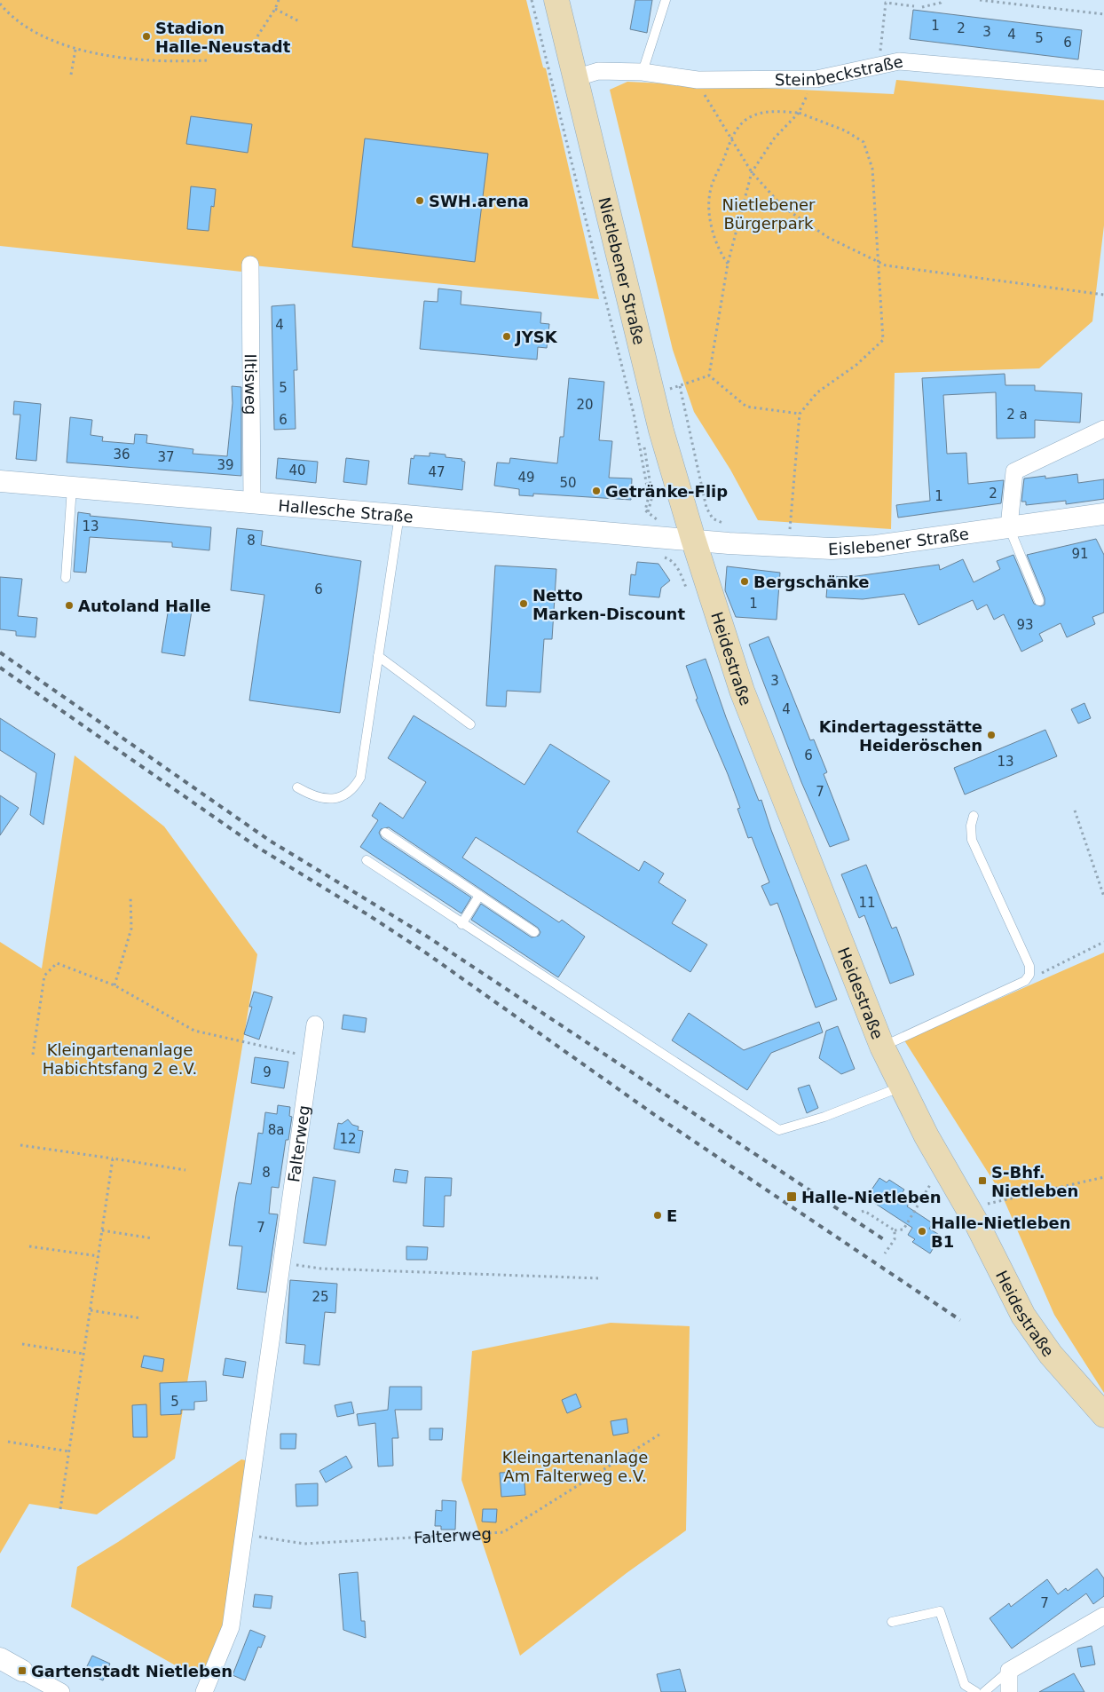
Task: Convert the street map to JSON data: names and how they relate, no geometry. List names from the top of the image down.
{
  "streets": {
    "main road": ["Nietlebener Straße", "Heidestraße"],
    "street": [
      "Steinbeckstraße",
      "Iltisweg",
      "Hallesche Straße",
      "Eislebener Straße",
      "Falterweg"
    ]
  },
  "crossings": [
    ["Steinbeckstraße", "Nietlebener Straße"],
    ["Nietlebener Straße", "Hallesche Straße"],
    ["Nietlebener Straße", "Eislebener Straße"],
    ["Nietlebener Straße", "Heidestraße"],
    ["Iltisweg", "Hallesche Straße"],
    ["Hallesche Straße", "Eislebener Straße"],
    ["Hallesche Straße", "Heidestraße"],
    ["Eislebener Straße", "Heidestraße"]
  ],
  "parks": ["Nietlebener Bürgerpark", "Kleingartenanlage Habichtsfang 2 e.V.", "Kleingartenanlage Am Falterweg e.V."],
  "places": {
    "other": [
      "Stadion Halle-Neustadt",
      "SWH.arena",
      "JYSK",
      "Getränke-Flip",
      "Bergschänke",
      "Netto Marken-Discount",
      "Autoland Halle",
      "Kindertagesstätte Heideröschen",
      "E",
      "Halle-Nietleben B1"
    ],
    "transit": ["S-Bhf. Nietleben", "Halle-Nietleben", "Gartenstadt Nietleben"]
  },
  "house_numbers": [
    "1",
    "2",
    "3",
    "4",
    "5",
    "6",
    "4",
    "5",
    "20",
    "2 a",
    "6",
    "36",
    "37",
    "39",
    "40",
    "47",
    "49",
    "50",
    "2",
    "1",
    "13",
    "8",
    "91",
    "6",
    "1",
    "93",
    "3",
    "4",
    "6",
    "13",
    "7",
    "11",
    "9",
    "8a",
    "12",
    "8",
    "7",
    "25",
    "5",
    "7"
  ]
}
